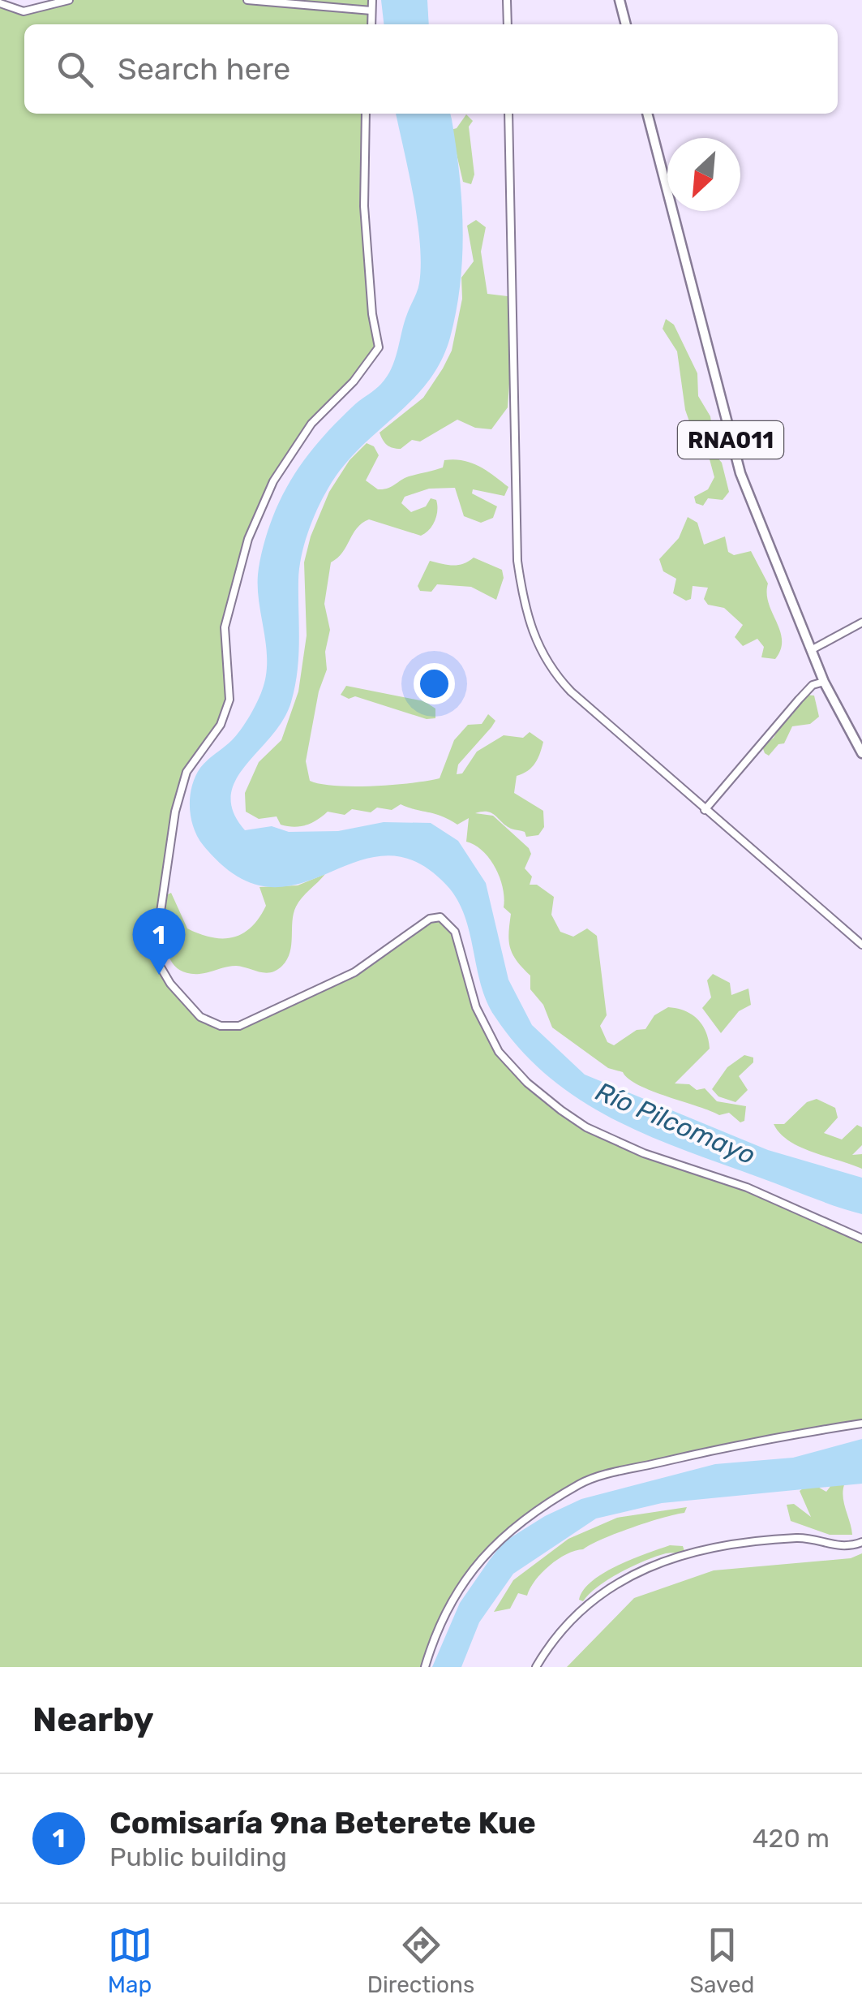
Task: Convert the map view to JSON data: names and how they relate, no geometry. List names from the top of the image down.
{
  "streets": {
    "main road": ["RNA011"]
  },
  "water": ["Río Pilcomayo"],
  "north": "bottom left",
  "page": {
    "search": "Search here",
    "pins": "1",
    "heading": "Nearby",
    "list": [
      {
        "mark": "1",
        "name": "Comisaría 9na Beterete Kue",
        "note": "Public building",
        "value": "420 m"
      }
    ],
    "nav": ["Map", "Directions", "Saved"]
  }
}
